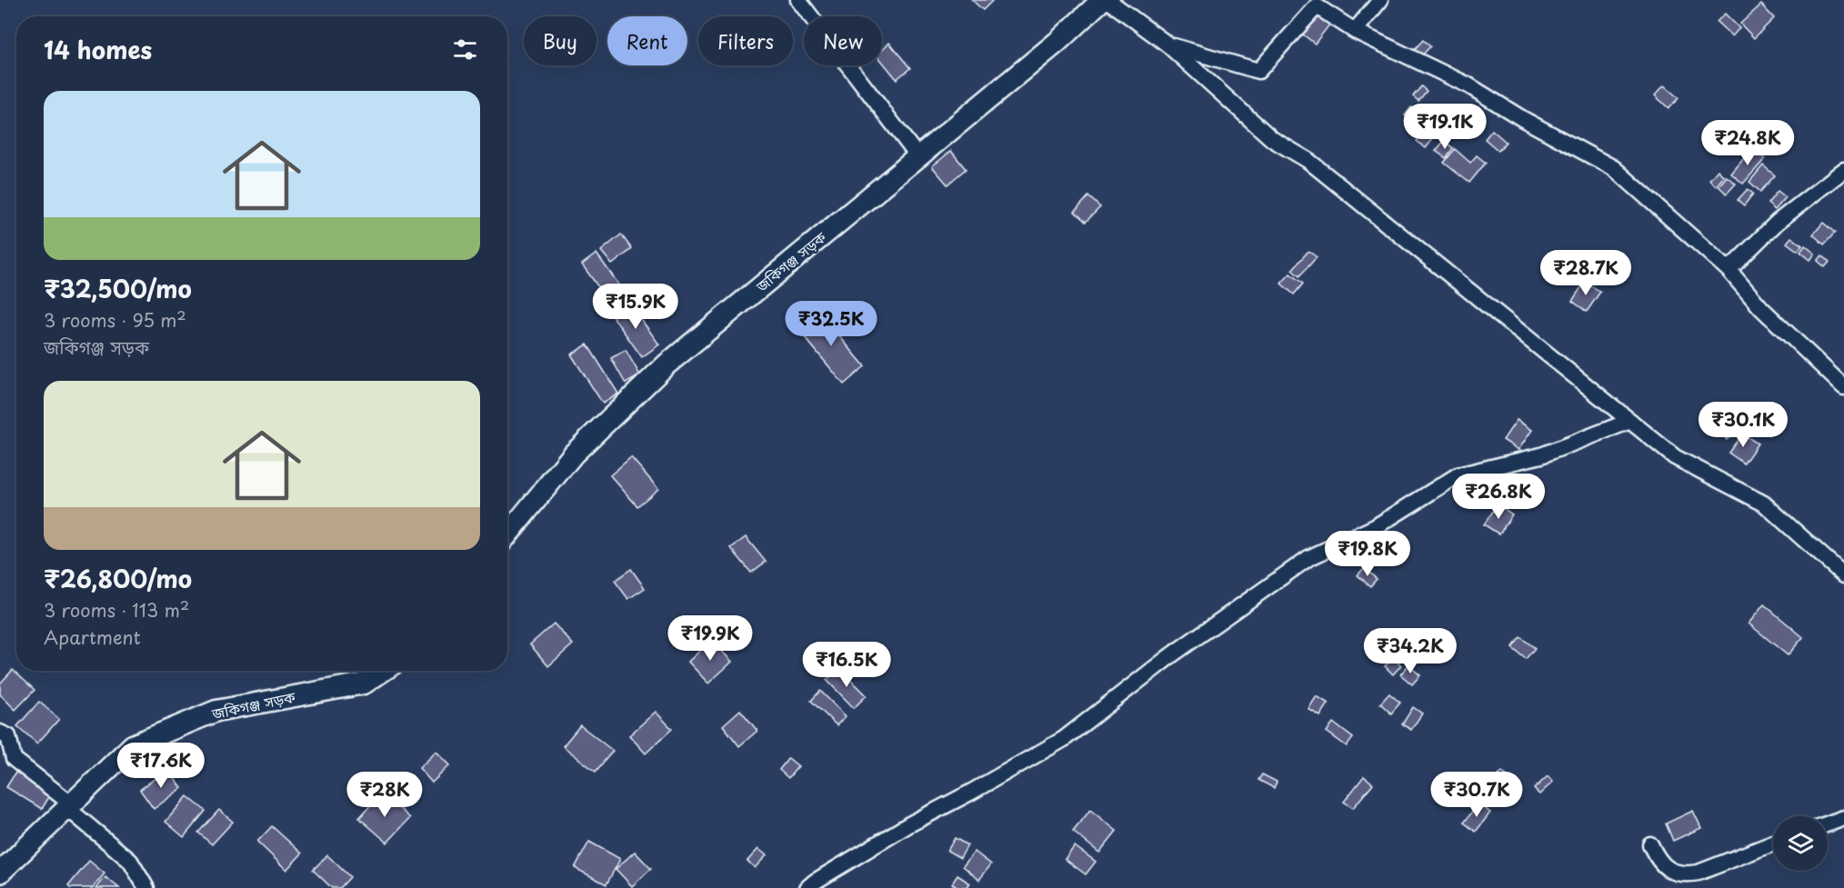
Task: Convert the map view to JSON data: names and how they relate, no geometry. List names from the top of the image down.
{
  "streets": {
    "main road": ["জকিগঞ্জ সড়ক"]
  },
  "page": {
    "chip": [
      "Buy",
      "Rent",
      "Filters",
      "New"
    ],
    "heading": "14 homes",
    "list": [
      {
        "name": "₹32,500/mo",
        "note": "3 rooms · 95 m² · জকিগঞ্জ সড়ক"
      },
      {
        "name": "₹26,800/mo",
        "note": "3 rooms · 113 m² · Apartment"
      }
    ],
    "price": [
      "₹19.1K",
      "₹24.8K",
      "₹28.7K",
      "₹15.9K",
      "₹32.5K",
      "₹30.1K",
      "₹26.8K",
      "₹19.8K",
      "₹19.9K",
      "₹34.2K",
      "₹16.5K",
      "₹17.6K",
      "₹28K",
      "₹30.7K"
    ]
  }
}
